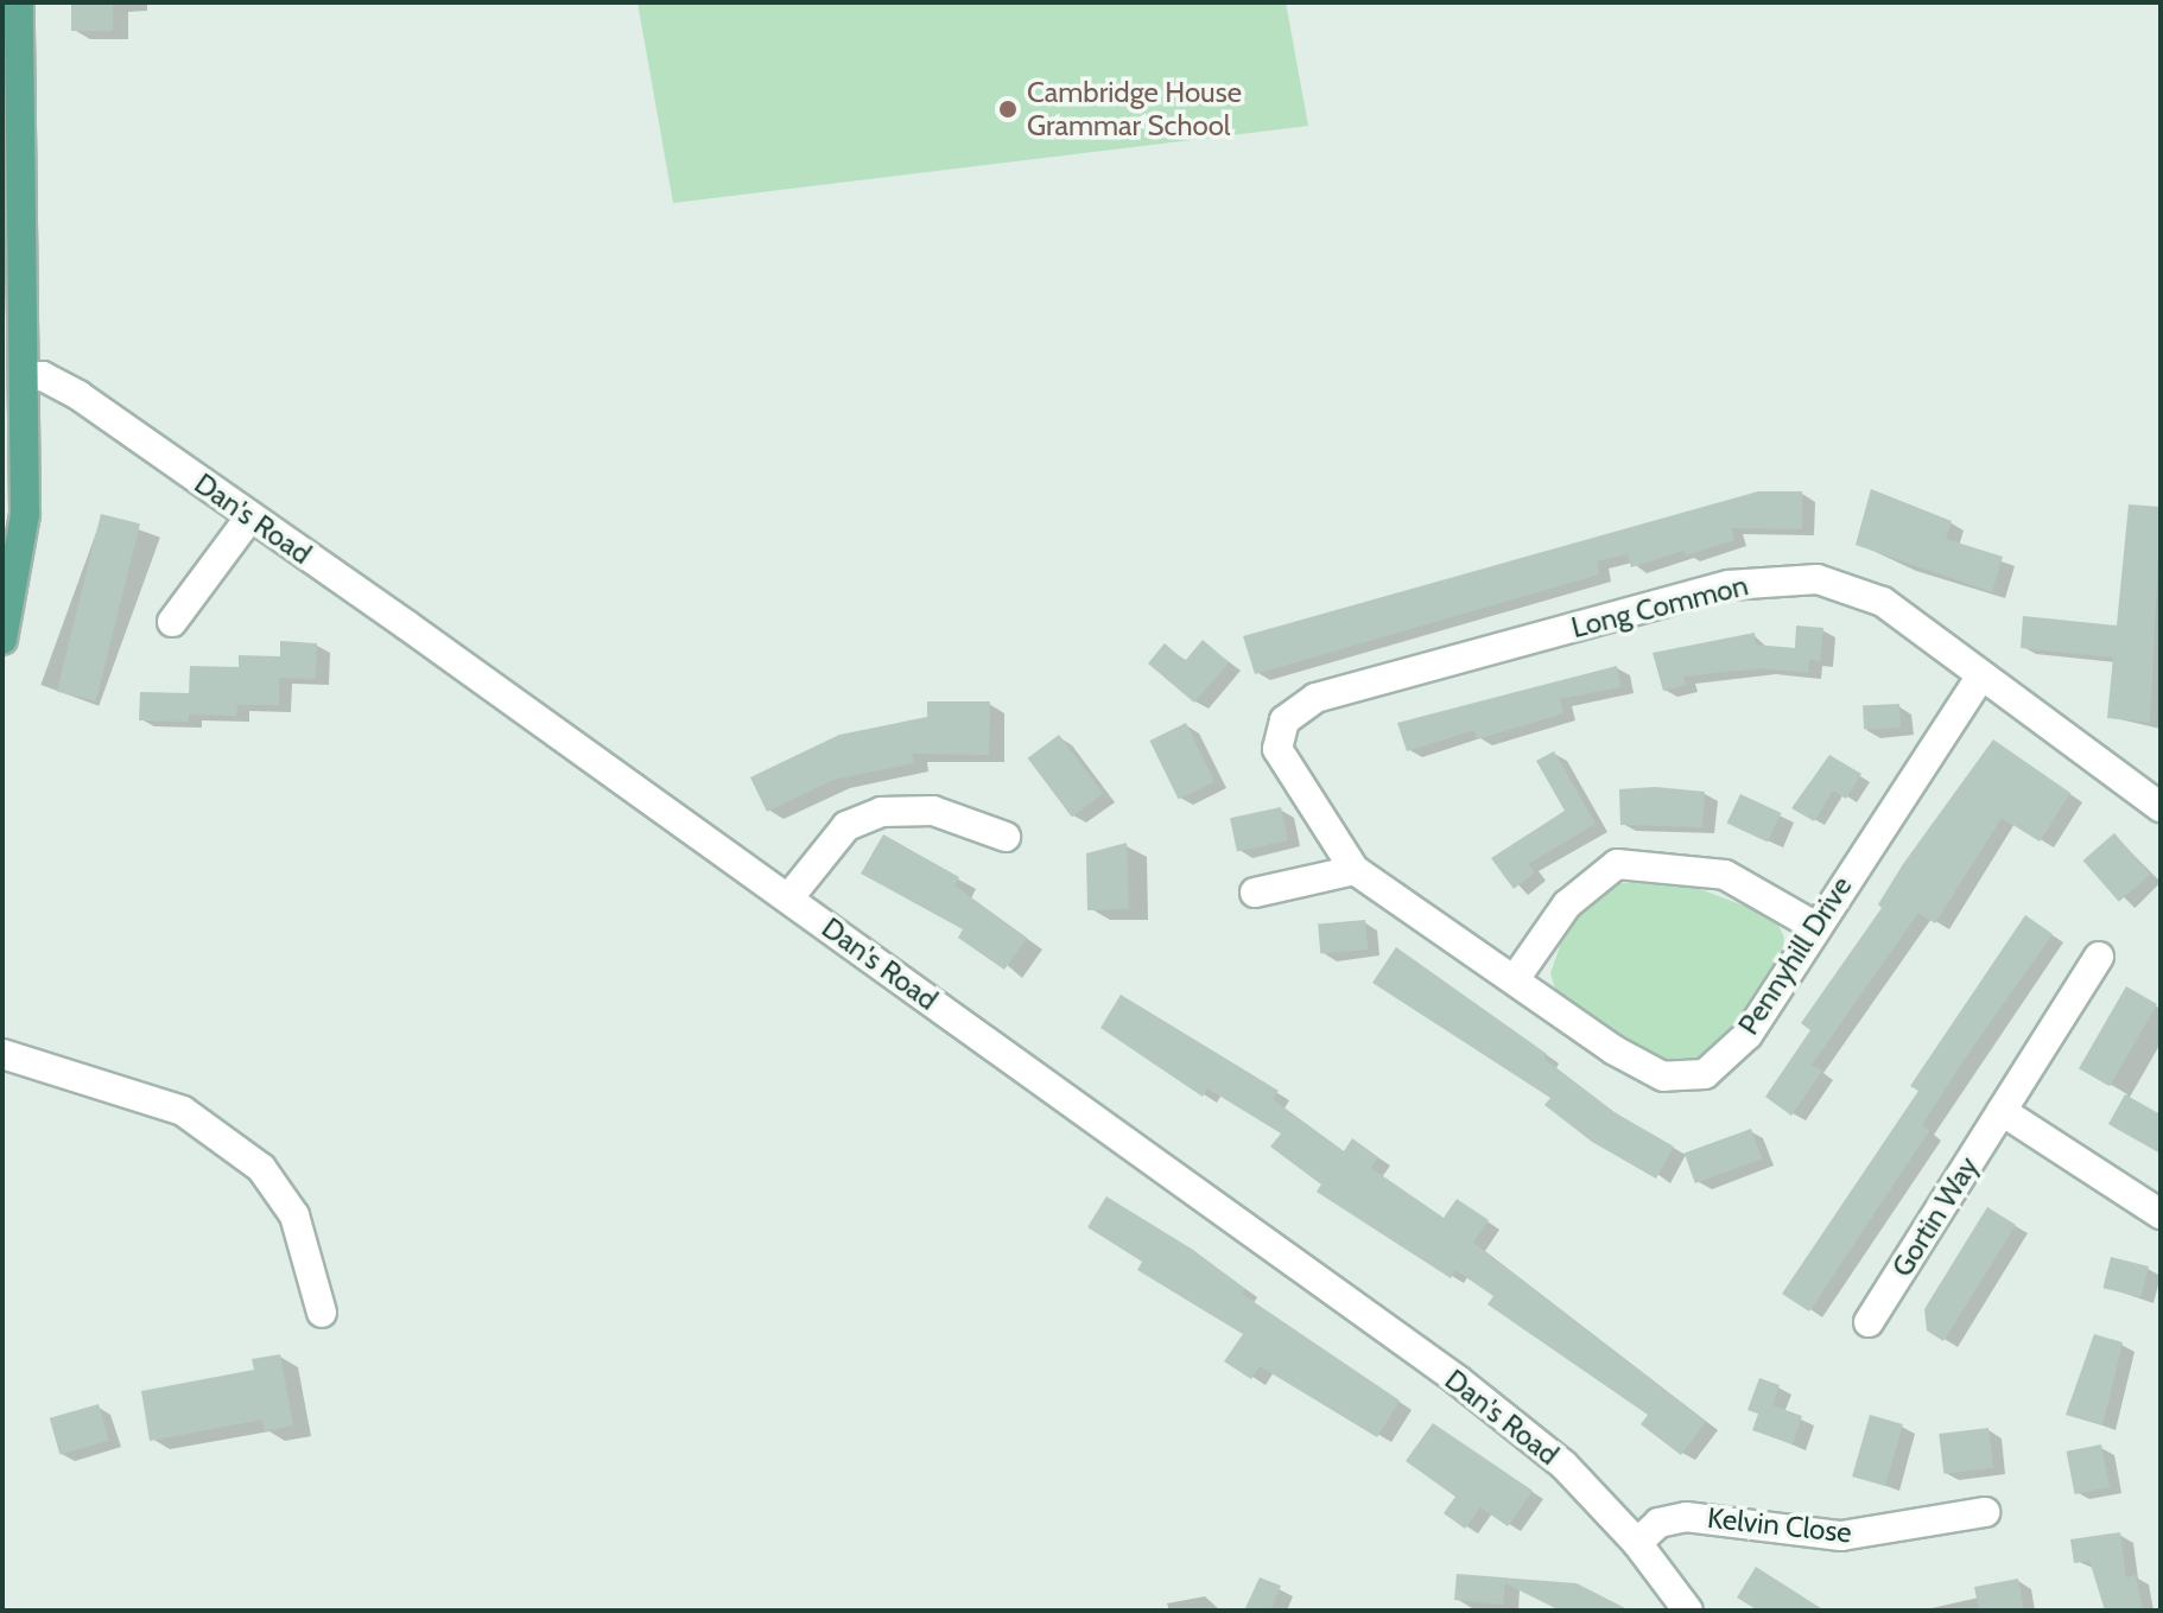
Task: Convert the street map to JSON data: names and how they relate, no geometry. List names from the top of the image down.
{
  "streets": {
    "street": [
      "Dan's Road",
      "Long Common",
      "Pennyhill Drive",
      "Gortin Way",
      "Kelvin Close"
    ]
  },
  "crossings": [
    ["Dan's Road", "Kelvin Close"],
    ["Long Common", "Pennyhill Drive"]
  ],
  "places": ["Cambridge House Grammar School"]
}
